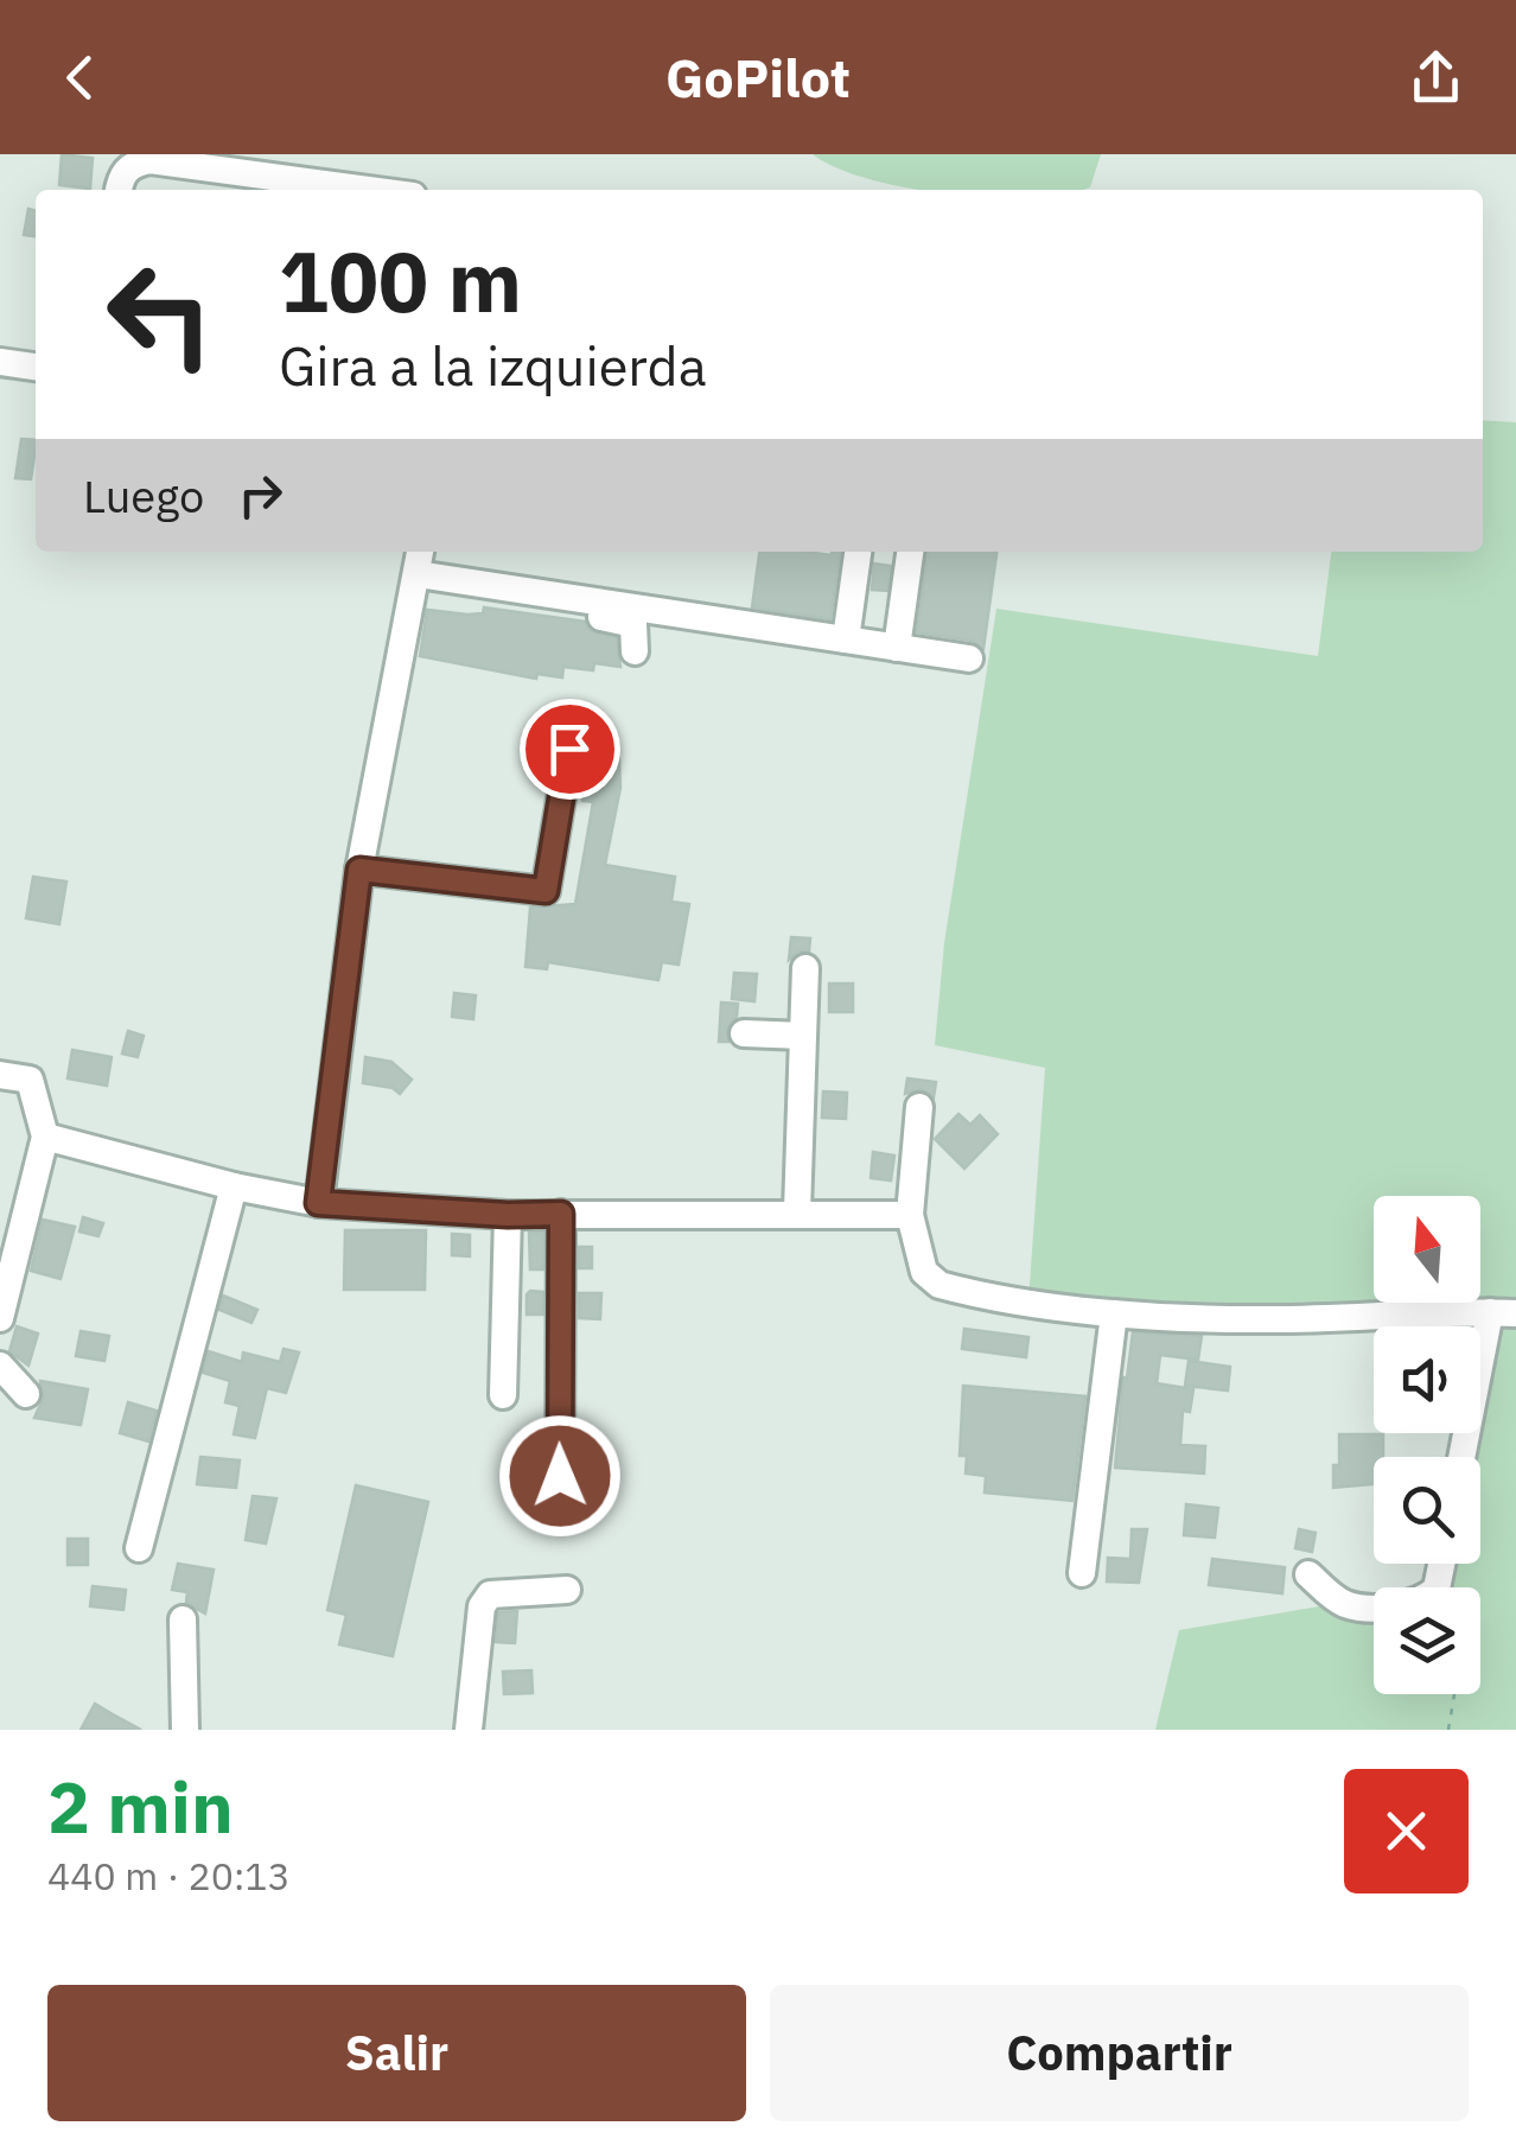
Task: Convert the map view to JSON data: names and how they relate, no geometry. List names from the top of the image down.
{
  "north": "top",
  "page": {
    "header": "GoPilot",
    "turn": ["100 m", "Gira a la izquierda"],
    "then": "Luego",
    "heading": ["2 min", "440 m · 20:13"],
    "buttons": ["Salir", "Compartir"]
  }
}
